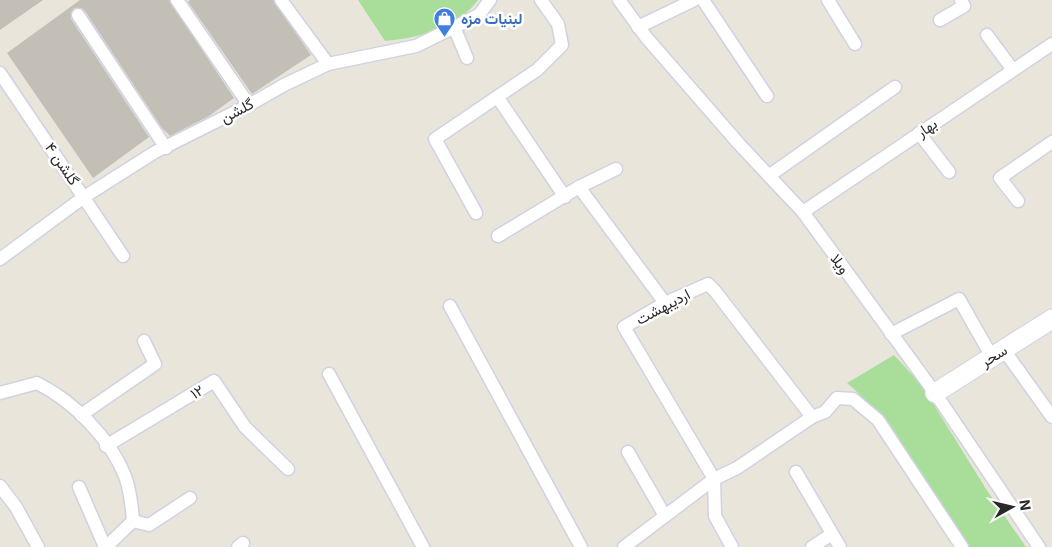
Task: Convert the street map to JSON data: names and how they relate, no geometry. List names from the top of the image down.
{
  "streets": {
    "street": [
      "گلشن",
      "بهار",
      "گلشن ۴",
      "ویلا",
      "اردیبهشت",
      "سحر",
      "۱۲"
    ]
  },
  "crossings": [
    ["گلشن", "گلشن ۴"],
    ["بهار", "ویلا"],
    ["ویلا", "سحر"]
  ],
  "places": {
    "shop": ["لبنیات مزه"]
  },
  "north": "right"
}
